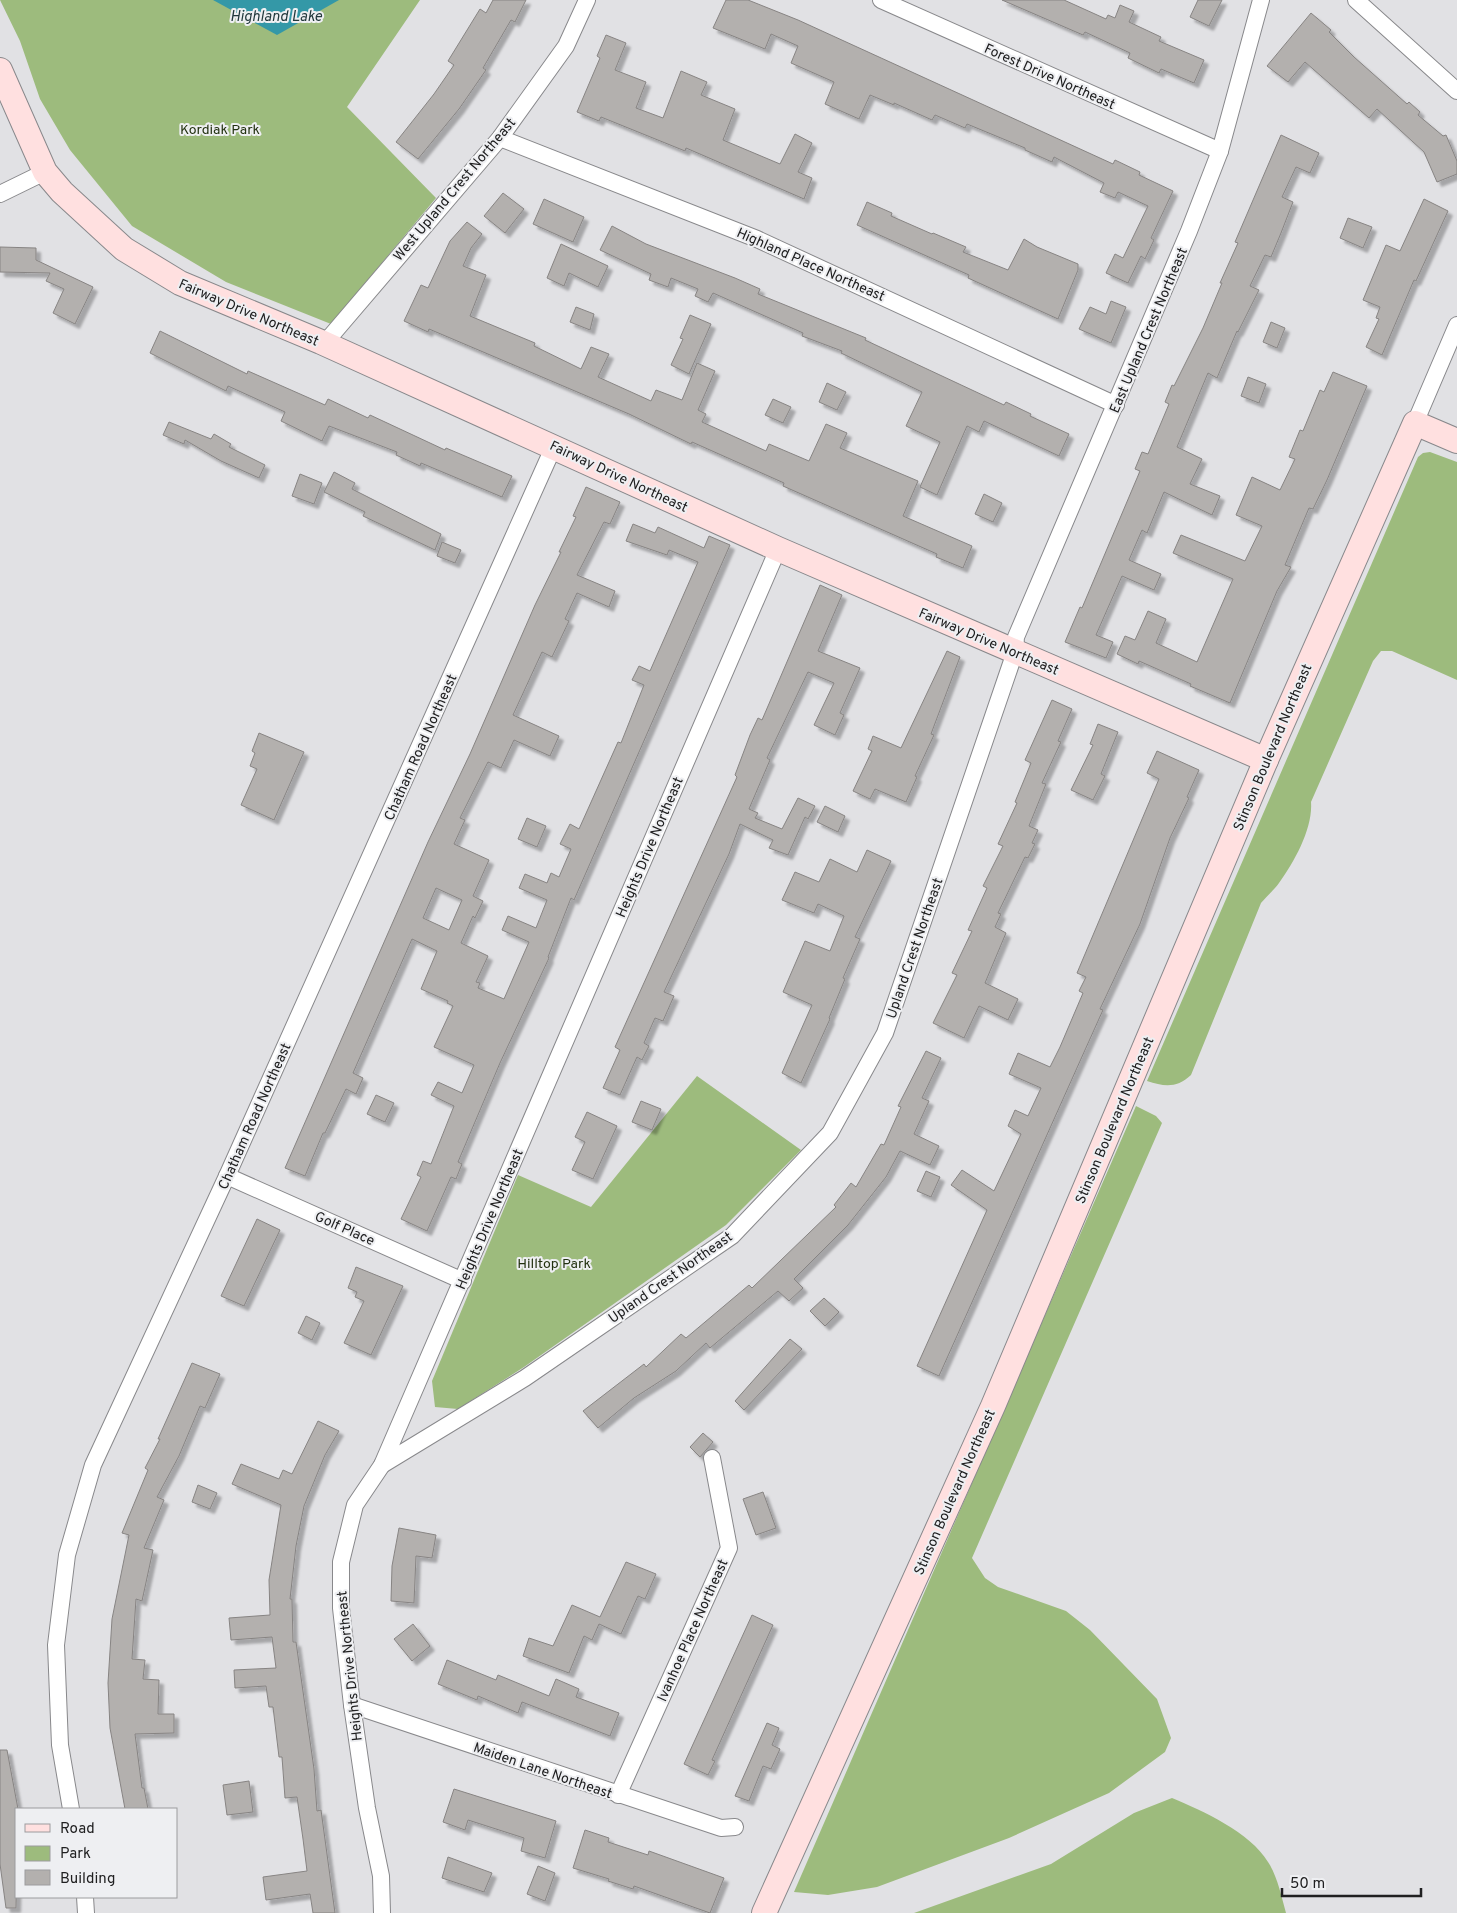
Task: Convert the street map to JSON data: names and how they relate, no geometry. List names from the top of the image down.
{
  "streets": {
    "street": [
      "Forest Drive Northeast",
      "West Upland Crest Northeast",
      "Highland Place Northeast",
      "Fairway Drive Northeast",
      "East Upland Crest Northeast",
      "Chatham Road Northeast",
      "Stinson Boulevard Northeast",
      "Heights Drive Northeast",
      "Upland Crest Northeast",
      "Golf Place",
      "Ivanhoe Place Northeast",
      "Maiden Lane Northeast"
    ]
  },
  "crossings": [
    ["Forest Drive Northeast", "East Upland Crest Northeast"],
    ["West Upland Crest Northeast", "Highland Place Northeast"],
    ["West Upland Crest Northeast", "Fairway Drive Northeast"],
    ["Highland Place Northeast", "East Upland Crest Northeast"],
    ["Fairway Drive Northeast", "East Upland Crest Northeast"],
    ["Fairway Drive Northeast", "Chatham Road Northeast"],
    ["Fairway Drive Northeast", "Stinson Boulevard Northeast"],
    ["Fairway Drive Northeast", "Heights Drive Northeast"],
    ["Fairway Drive Northeast", "Upland Crest Northeast"],
    ["East Upland Crest Northeast", "Upland Crest Northeast"],
    ["Chatham Road Northeast", "Golf Place"],
    ["Heights Drive Northeast", "Upland Crest Northeast"],
    ["Heights Drive Northeast", "Golf Place"],
    ["Heights Drive Northeast", "Maiden Lane Northeast"],
    ["Ivanhoe Place Northeast", "Maiden Lane Northeast"]
  ],
  "water": ["Highland Lake"],
  "parks": ["Kordiak Park", "Hilltop Park"],
  "legend": ["Road", "Park", "Building"],
  "scale_bar": "50 m"
}
